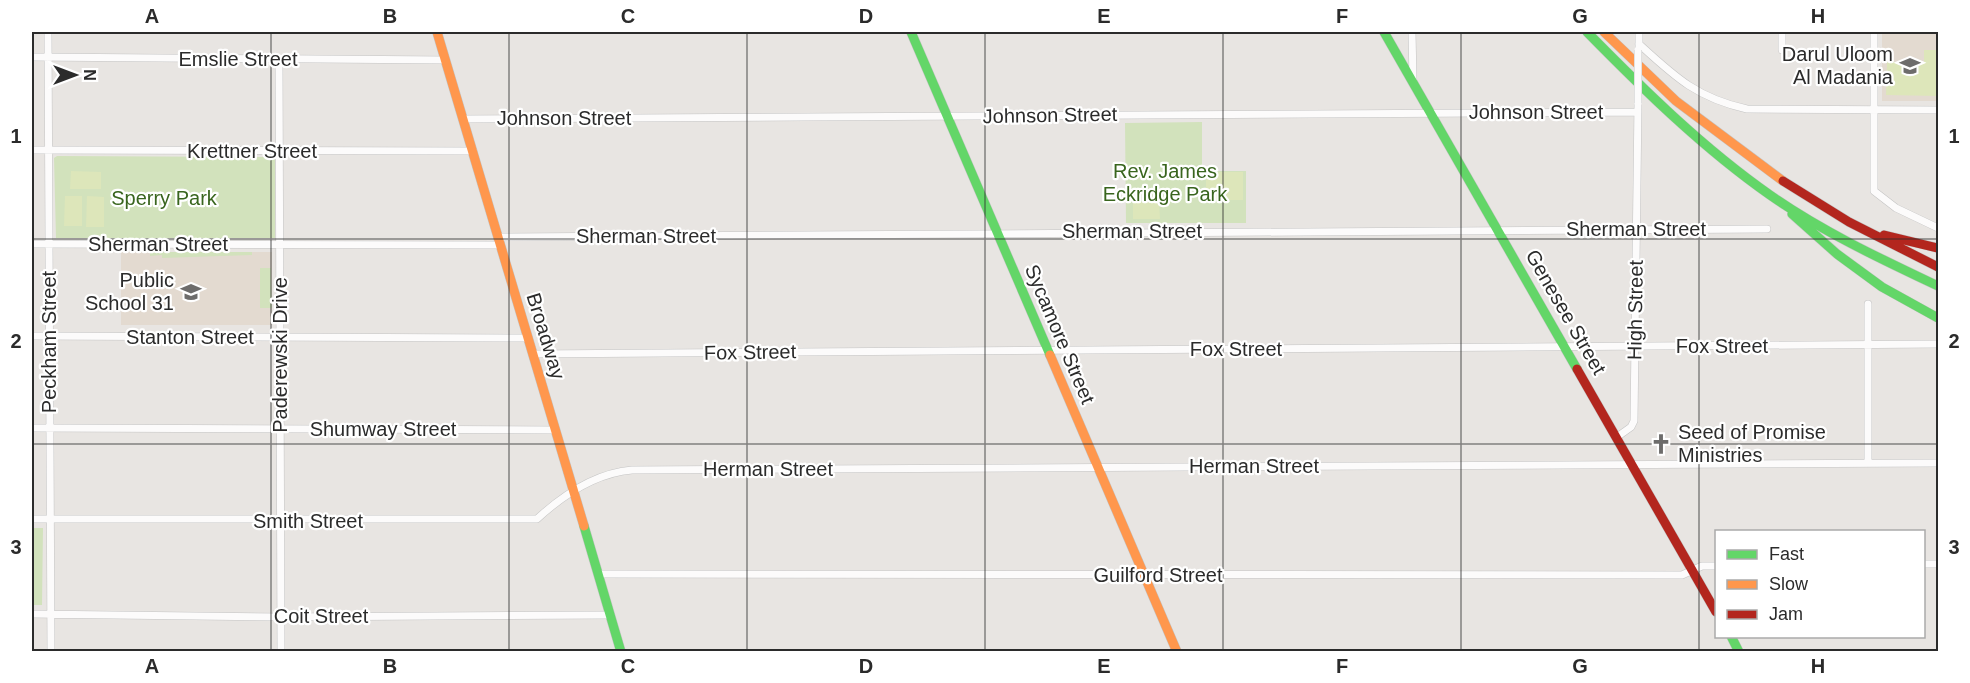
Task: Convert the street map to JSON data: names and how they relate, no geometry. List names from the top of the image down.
{
  "streets": {
    "main road": ["Genesee Street", "Sycamore Street", "Broadway"],
    "street": [
      "Emslie Street",
      "Johnson Street",
      "Krettner Street",
      "Sherman Street",
      "High Street",
      "Stanton Street",
      "Peckham Street",
      "Fox Street",
      "Paderewski Drive",
      "Shumway Street",
      "Herman Street",
      "Smith Street",
      "Guilford Street",
      "Coit Street"
    ]
  },
  "crossings": [
    ["Emslie Street", "Broadway"],
    ["Emslie Street", "Peckham Street"],
    ["Emslie Street", "Paderewski Drive"],
    ["Johnson Street", "High Street"],
    ["Johnson Street", "Genesee Street"],
    ["Johnson Street", "Sycamore Street"],
    ["Johnson Street", "Broadway"],
    ["Krettner Street", "Broadway"],
    ["Krettner Street", "Peckham Street"],
    ["Krettner Street", "Paderewski Drive"],
    ["Sherman Street", "High Street"],
    ["Sherman Street", "Genesee Street"],
    ["Sherman Street", "Sycamore Street"],
    ["Sherman Street", "Broadway"],
    ["Sherman Street", "Peckham Street"],
    ["Sherman Street", "Paderewski Drive"],
    ["High Street", "Genesee Street"],
    ["High Street", "Fox Street"],
    ["Genesee Street", "Fox Street"],
    ["Genesee Street", "Herman Street"],
    ["Genesee Street", "Guilford Street"],
    ["Sycamore Street", "Fox Street"],
    ["Sycamore Street", "Herman Street"],
    ["Sycamore Street", "Guilford Street"],
    ["Broadway", "Stanton Street"],
    ["Broadway", "Fox Street"],
    ["Broadway", "Shumway Street"],
    ["Broadway", "Herman Street"],
    ["Broadway", "Smith Street"],
    ["Broadway", "Guilford Street"],
    ["Broadway", "Coit Street"],
    ["Stanton Street", "Peckham Street"],
    ["Stanton Street", "Paderewski Drive"],
    ["Peckham Street", "Shumway Street"],
    ["Peckham Street", "Smith Street"],
    ["Peckham Street", "Coit Street"],
    ["Paderewski Drive", "Shumway Street"],
    ["Paderewski Drive", "Smith Street"],
    ["Paderewski Drive", "Coit Street"],
    ["Herman Street", "Smith Street"]
  ],
  "parks": ["Rev. James Eckridge Park", "Sperry Park"],
  "places": {
    "school or university": ["Darul Uloom Al Madania", "Public School 31"],
    "church": ["Seed of Promise Ministries"]
  },
  "legend": ["Fast", "Slow", "Jam"],
  "north": "right",
  "grid": {
    "columns": [
      "A",
      "B",
      "C",
      "D",
      "E",
      "F",
      "G",
      "H"
    ],
    "rows": ["1", "2", "3"]
  }
}
